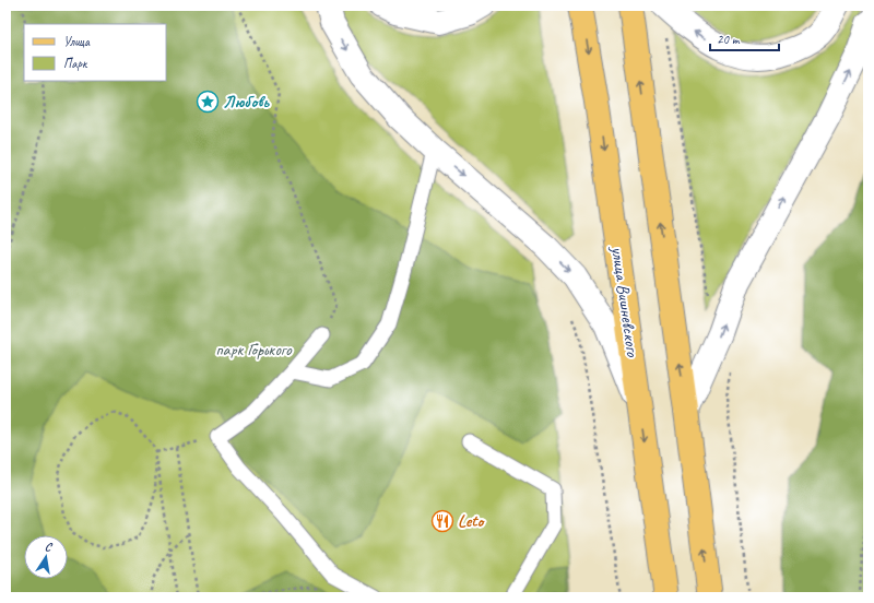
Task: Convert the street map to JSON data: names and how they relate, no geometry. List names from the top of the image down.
{
  "streets": {
    "main road": ["улица Вишневского"]
  },
  "parks": ["парк Горького"],
  "places": {
    "place": ["Любовь"],
    "restaurant": ["Leto"]
  },
  "legend": ["Улица", "Парк"],
  "scale_bar": "20 m",
  "north": "top"
}
